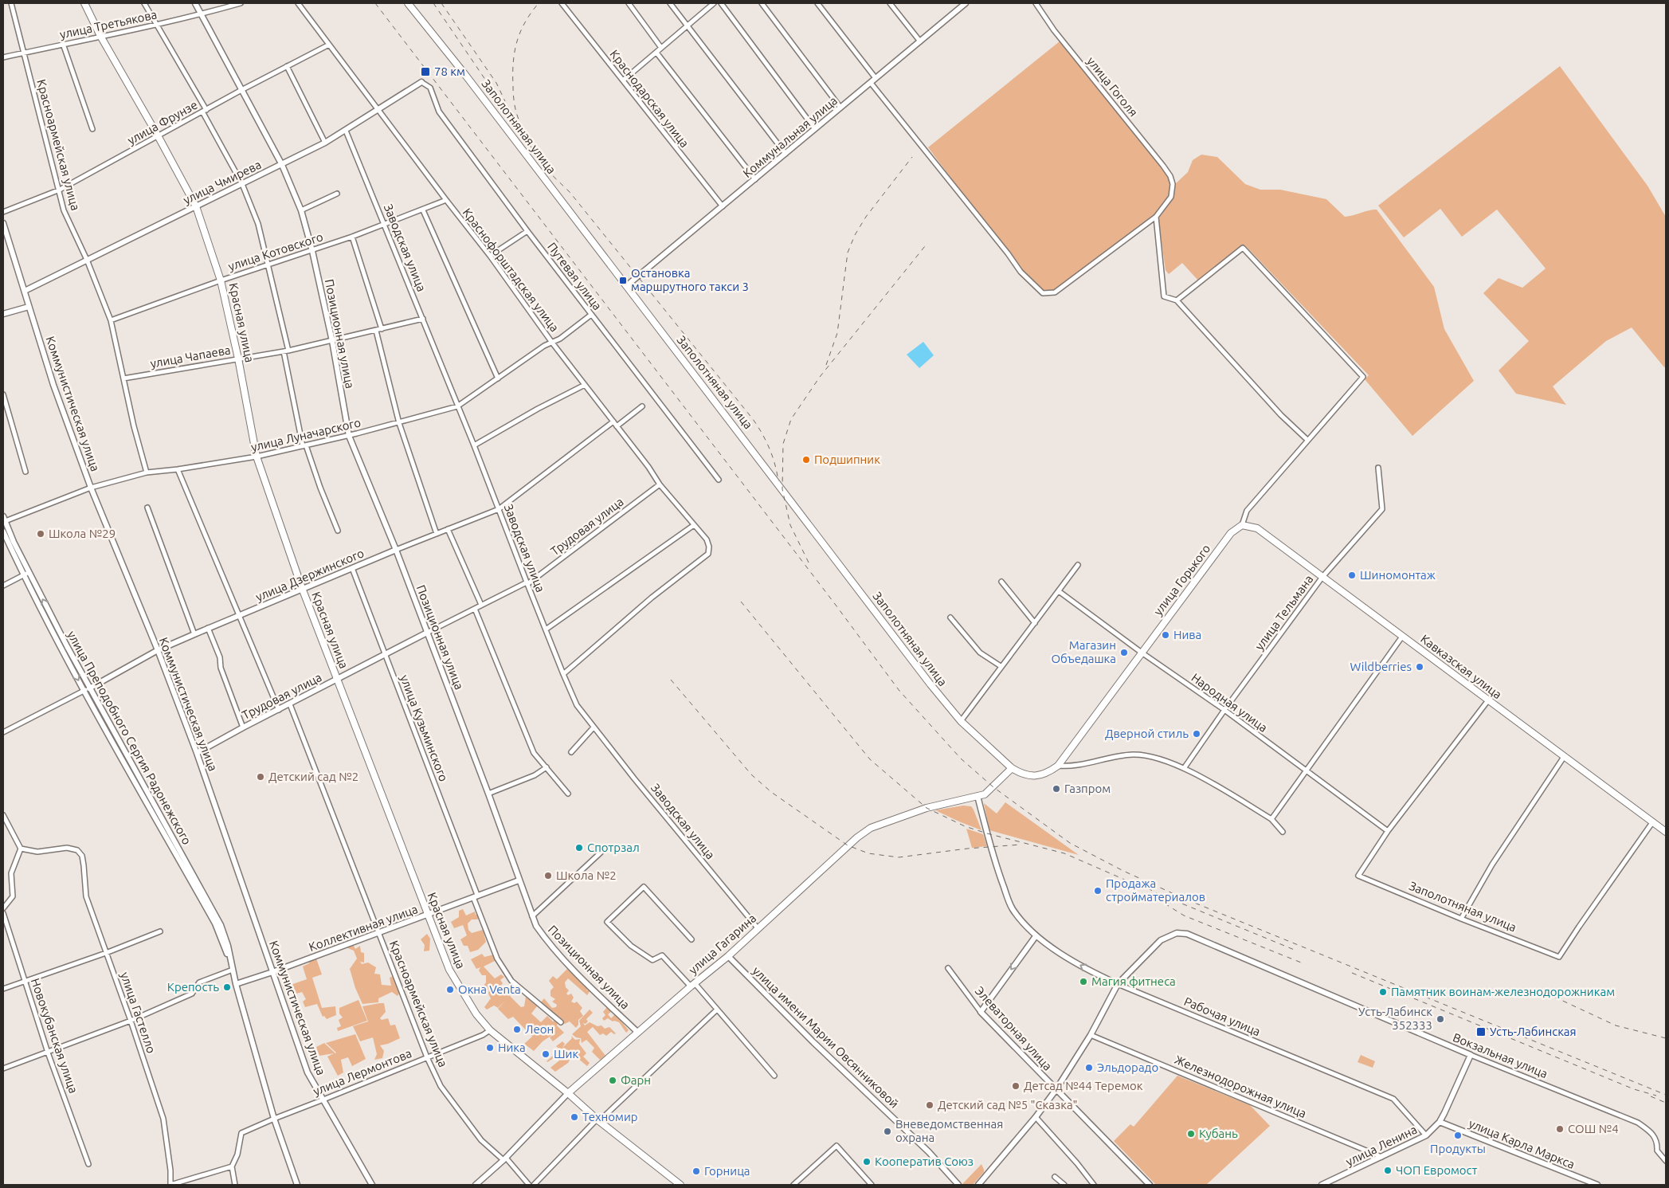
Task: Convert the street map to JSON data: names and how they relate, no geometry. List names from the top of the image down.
{
  "streets": {
    "main road": [
      "Заполотняная улица",
      "Красная улица",
      "улица Горького",
      "Кавказская улица",
      "улица Гагарина"
    ],
    "street": [
      "улица Третьякова",
      "улица Гоголя",
      "Краснодарская улица",
      "улица Фрунзе",
      "Коммунальная улица",
      "Красноармейская улица",
      "улица Чмирева",
      "Заводская улица",
      "улица Котовского",
      "Краснофорштадская улица",
      "Путевая улица",
      "Позиционная улица",
      "улица Чапаева",
      "Коммунистическая улица",
      "улица Луначарского",
      "Трудовая улица",
      "улица Дзержинского",
      "улица Тельмана",
      "Народная улица",
      "улица Кузьминского",
      "улица Преподобного Сергия Радонежского",
      "Коллективная улица",
      "улица Гастелло",
      "Рабочая улица",
      "Элеваторная улица",
      "Новокубанская улица",
      "улица имени Марии Овсянниковой",
      "Вокзальная улица",
      "улица Лермонтова",
      "Железнодорожная улица",
      "улица Карла Маркса",
      "улица Ленина"
    ]
  },
  "crossings": [
    ["улица Третьякова", "Красноармейская улица"],
    ["улица Третьякова", "Красная улица"],
    ["улица Третьякова", "Позиционная улица"],
    ["Краснодарская улица", "Коммунальная улица"],
    ["улица Фрунзе", "Красноармейская улица"],
    ["улица Фрунзе", "Краснофорштадская улица"],
    ["улица Фрунзе", "Красная улица"],
    ["улица Фрунзе", "Позиционная улица"],
    ["Заполотняная улица", "Коммунальная улица"],
    ["Заполотняная улица", "улица Горького"],
    ["Заполотняная улица", "Кавказская улица"],
    ["Заполотняная улица", "Народная улица"],
    ["Заполотняная улица", "улица Гагарина"],
    ["Красноармейская улица", "улица Чмирева"],
    ["Красноармейская улица", "улица Котовского"],
    ["Красноармейская улица", "улица Чапаева"],
    ["Красноармейская улица", "улица Луначарского"],
    ["Красноармейская улица", "Трудовая улица"],
    ["Красноармейская улица", "Коллективная улица"],
    ["Красноармейская улица", "улица Гагарина"],
    ["Красноармейская улица", "улица Лермонтова"],
    ["улица Чмирева", "Заводская улица"],
    ["улица Чмирева", "Краснофорштадская улица"],
    ["улица Чмирева", "Путевая улица"],
    ["улица Чмирева", "Красная улица"],
    ["улица Чмирева", "Позиционная улица"],
    ["улица Чмирева", "Коммунистическая улица"],
    ["Заводская улица", "улица Котовского"],
    ["Заводская улица", "Краснофорштадская улица"],
    ["Заводская улица", "улица Чапаева"],
    ["Заводская улица", "улица Луначарского"],
    ["Заводская улица", "Трудовая улица"],
    ["Заводская улица", "улица Дзержинского"],
    ["Заводская улица", "улица Гагарина"],
    ["улица Котовского", "Краснофорштадская улица"],
    ["улица Котовского", "Красная улица"],
    ["улица Котовского", "Позиционная улица"],
    ["Краснофорштадская улица", "улица Луначарского"],
    ["Краснофорштадская улица", "Трудовая улица"],
    ["Краснофорштадская улица", "улица Дзержинского"],
    ["Путевая улица", "улица Луначарского"],
    ["Красная улица", "улица Чапаева"],
    ["Красная улица", "улица Луначарского"],
    ["Красная улица", "Трудовая улица"],
    ["Красная улица", "улица Дзержинского"],
    ["Красная улица", "Коллективная улица"],
    ["Красная улица", "улица Гагарина"],
    ["Красная улица", "улица Лермонтова"],
    ["Позиционная улица", "улица Чапаева"],
    ["Позиционная улица", "улица Луначарского"],
    ["Позиционная улица", "Трудовая улица"],
    ["Позиционная улица", "улица Дзержинского"],
    ["Позиционная улица", "Коллективная улица"],
    ["Позиционная улица", "улица Гагарина"],
    ["Коммунистическая улица", "улица Луначарского"],
    ["Коммунистическая улица", "Трудовая улица"],
    ["Коммунистическая улица", "улица Дзержинского"],
    ["Коммунистическая улица", "Коллективная улица"],
    ["Коммунистическая улица", "улица Лермонтова"],
    ["улица Луначарского", "улица Преподобного Сергия Радонежского"],
    ["Трудовая улица", "улица Кузьминского"],
    ["улица Дзержинского", "улица Кузьминского"],
    ["улица Дзержинского", "улица Преподобного Сергия Радонежского"],
    ["улица Горького", "Кавказская улица"],
    ["улица Горького", "Народная улица"],
    ["улица Горького", "улица Гагарина"],
    ["улица Тельмана", "Кавказская улица"],
    ["улица Тельмана", "Народная улица"],
    ["улица Кузьминского", "Коллективная улица"],
    ["улица Преподобного Сергия Радонежского", "Коллективная улица"],
    ["улица Преподобного Сергия Радонежского", "улица Лермонтова"],
    ["улица Гагарина", "Рабочая улица"],
    ["улица Гагарина", "улица имени Марии Овсянниковой"],
    ["Рабочая улица", "Вокзальная улица"],
    ["Рабочая улица", "улица Ленина"],
    ["Вокзальная улица", "улица Ленина"],
    ["Железнодорожная улица", "улица Ленина"],
    ["улица Карла Маркса", "улица Ленина"]
  ],
  "places": {
    "transit": ["78 км", "Остановка маршрутного такси 3", "Усть-Лабинская"],
    "other": [
      "Подшипник",
      "Школа №29",
      "Шиномонтаж",
      "Нива",
      "Магазин Объедашка",
      "Wildberries",
      "Дверной стиль",
      "Детский сад №2",
      "Газпром",
      "Спотрзал",
      "Школа №2",
      "Продажа стройматериалов",
      "Магия фитнеса",
      "Крепость",
      "Окна Venta",
      "Памятник воинам-железнодорожникам",
      "Усть-Лабинск 352333",
      "Леон",
      "Ника",
      "Шик",
      "Эльдорадо",
      "Фарн",
      "Детсад №44 Теремок",
      "Детский сад №5 \"Сказка\"",
      "Техномир",
      "СОШ №4",
      "Вневедомственная охрана",
      "Кубань",
      "Продукты",
      "Кооператив Союз",
      "ЧОП Евромост",
      "Горница"
    ]
  }
}
